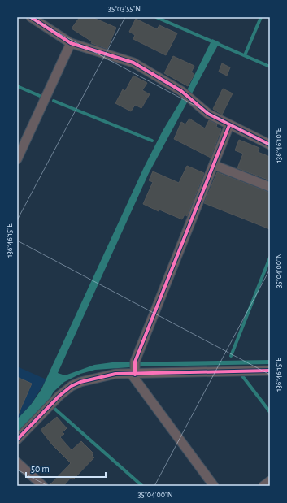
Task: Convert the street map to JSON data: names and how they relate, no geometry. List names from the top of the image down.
{
  "scale_bar": "50 m",
  "coordinates": [
    "35°03'55\"N",
    "136°46'10\"E",
    "136°46'15\"E",
    "35°04'00\"N"
  ]
}
